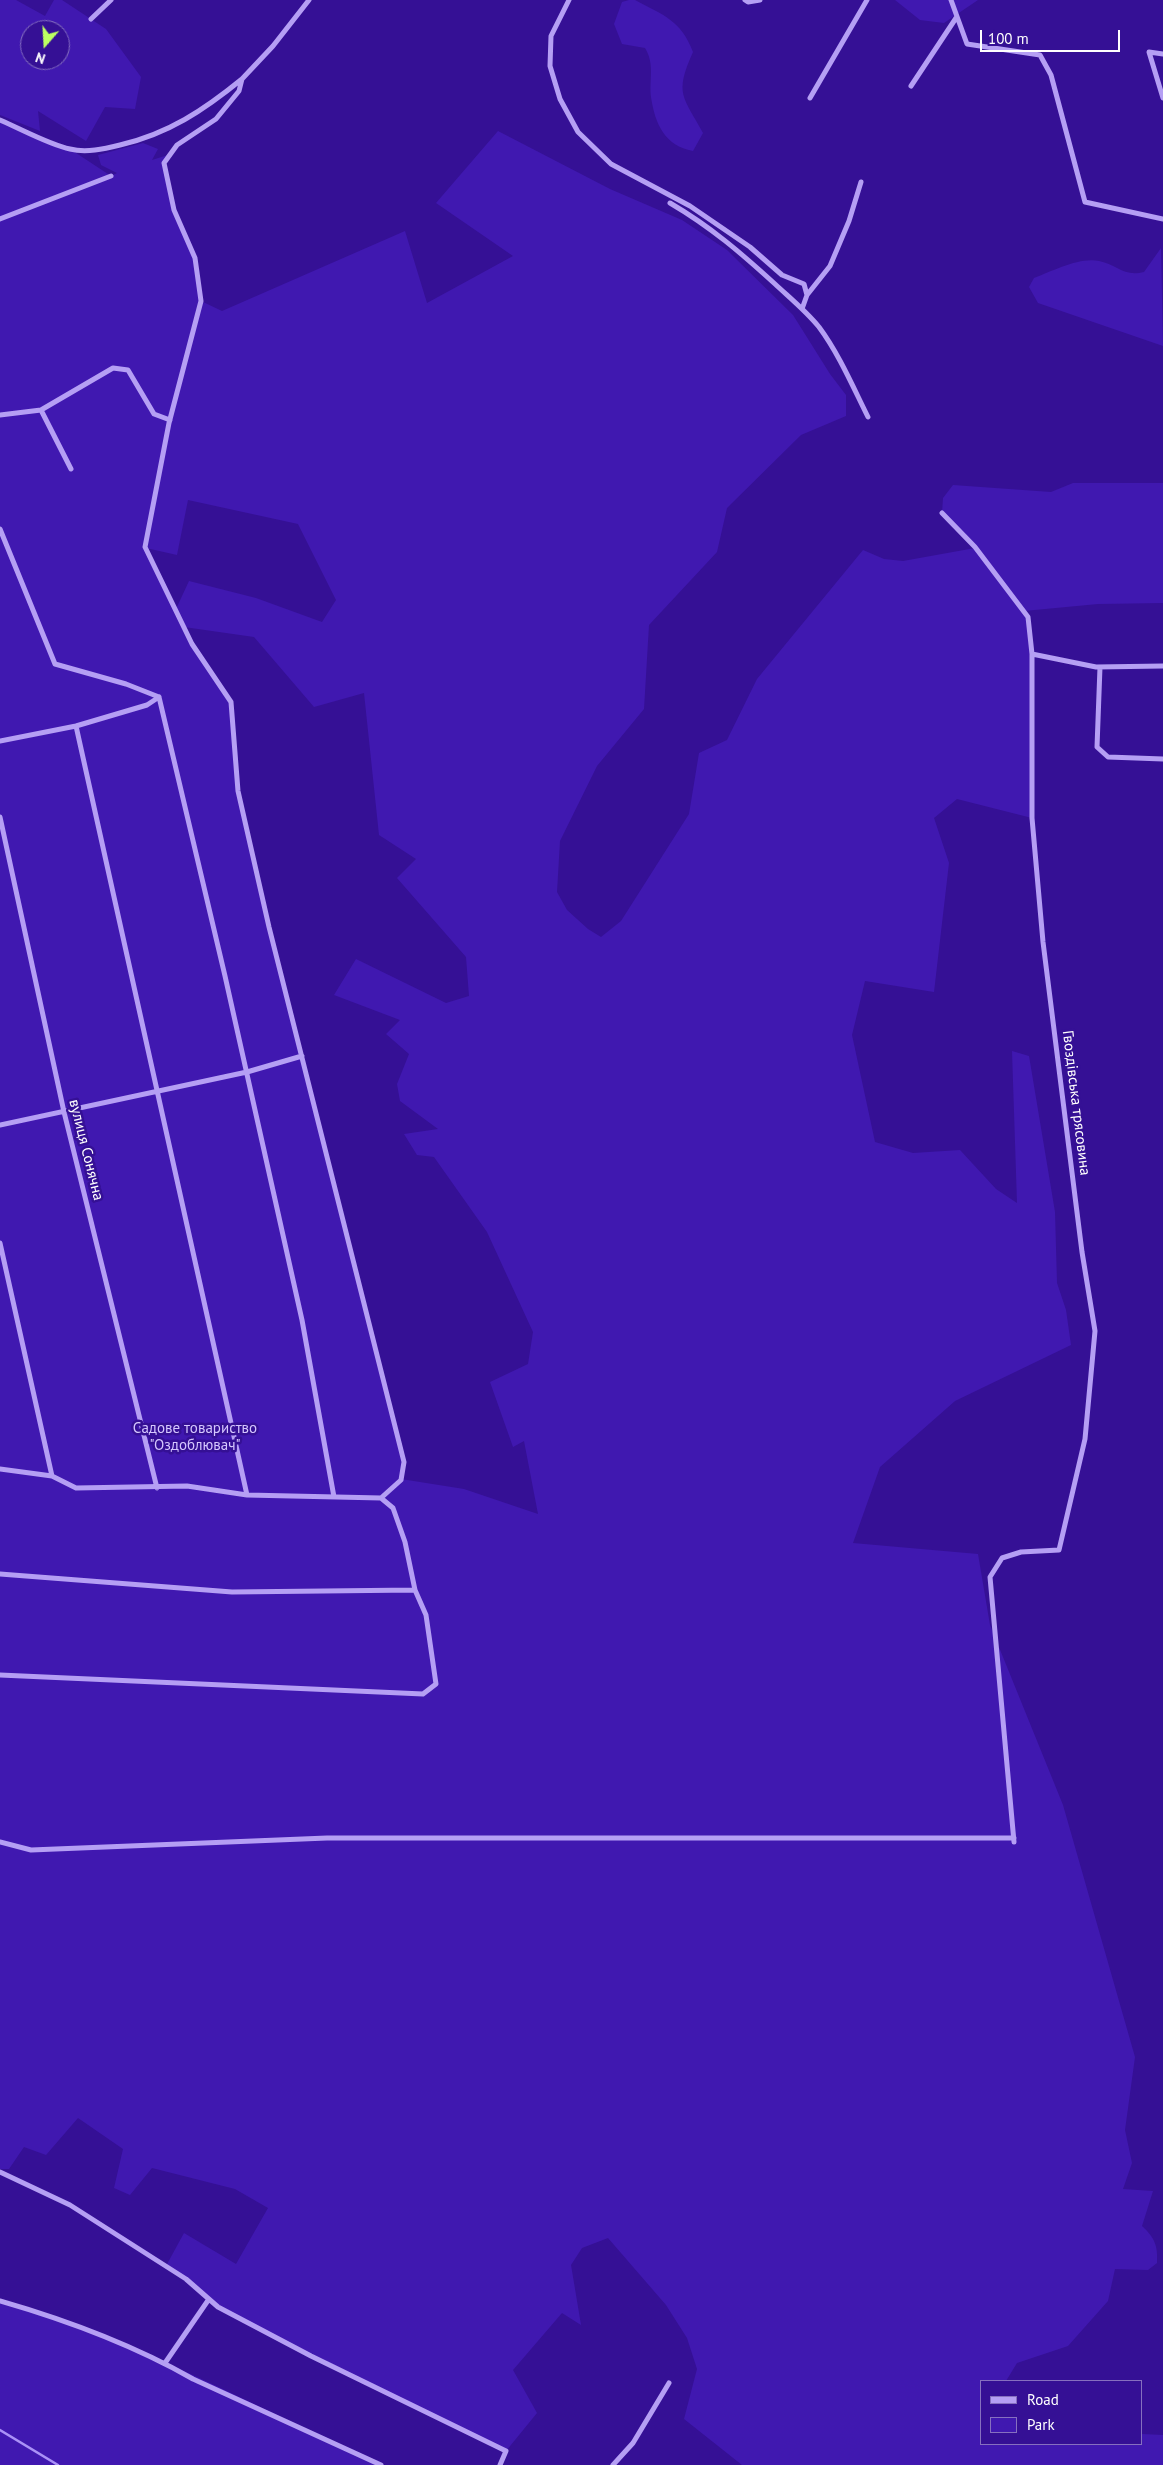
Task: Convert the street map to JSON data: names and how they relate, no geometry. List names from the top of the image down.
{
  "streets": {
    "street": ["Гвоздівська трясовина", "вулиця Сонячна"]
  },
  "parks": ["Садове товариство \"Оздоблювач\""],
  "legend": ["Road", "Park"],
  "scale_bar": "100 m",
  "north": "bottom"
}
